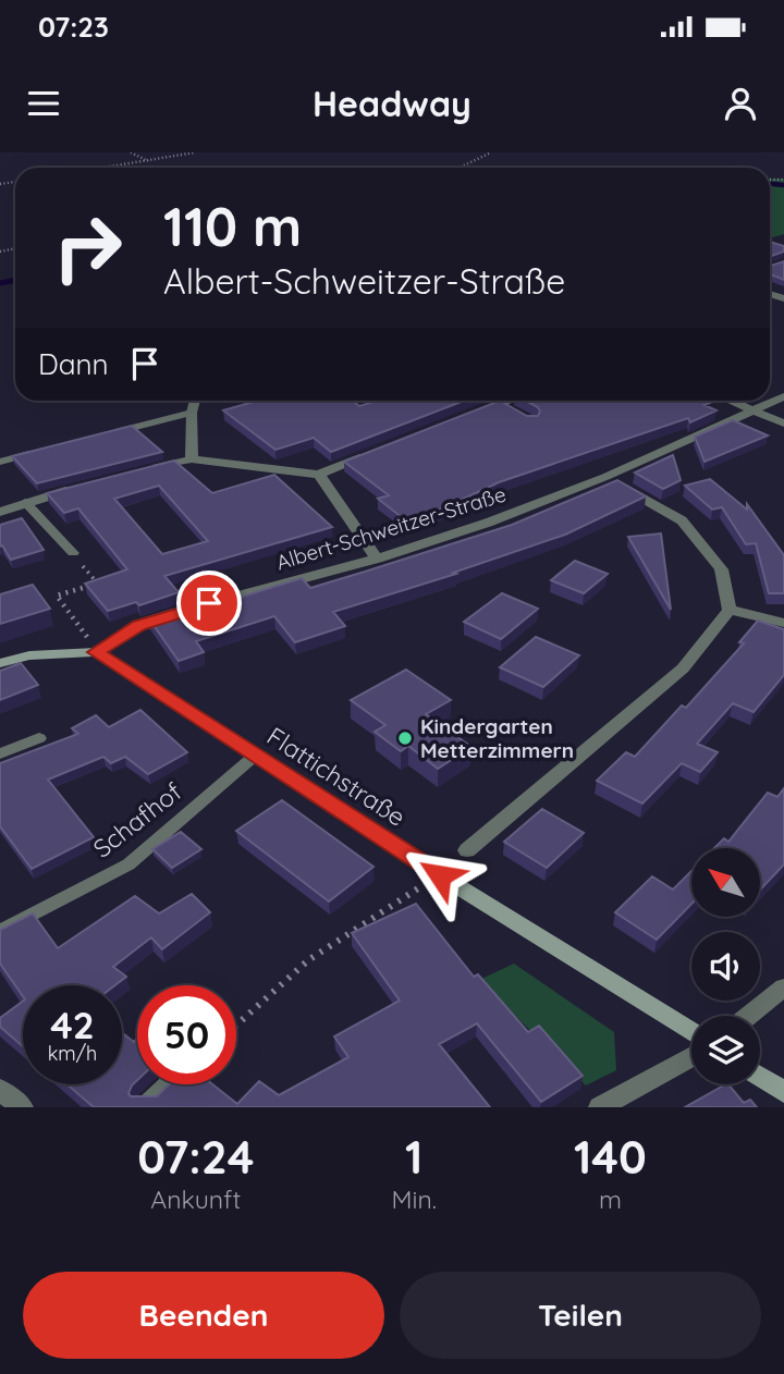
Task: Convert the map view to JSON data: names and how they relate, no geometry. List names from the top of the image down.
{
  "streets": {
    "main road": ["Albert-Schweitzer-Straße", "Flattichstraße"],
    "lane": ["Schafhof"]
  },
  "crossings": [
    ["Albert-Schweitzer-Straße", "Flattichstraße"],
    ["Flattichstraße", "Schafhof"]
  ],
  "places": ["Kindergarten Metterzimmern"],
  "north": "top left",
  "page": {
    "status": "07:23",
    "header": "Headway",
    "turn": ["110 m", "Albert-Schweitzer-Straße"],
    "then": "Dann",
    "speed": "42 km/h",
    "limit": "50",
    "eta": [
      "07:24",
      "Ankunft",
      "1",
      "Min.",
      "140",
      "m"
    ],
    "buttons": ["Beenden", "Teilen"]
  }
}
